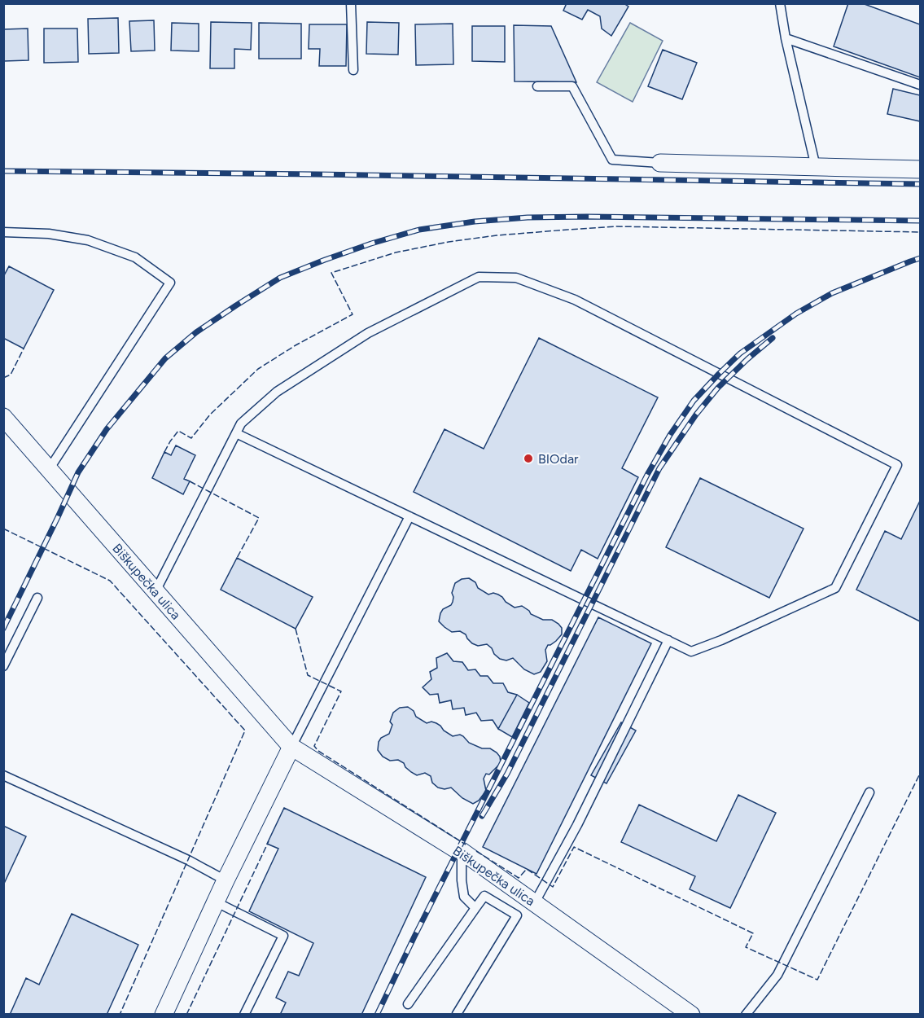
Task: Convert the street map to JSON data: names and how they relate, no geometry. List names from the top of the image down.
{
  "streets": {
    "street": ["Biškupečka ulica"]
  },
  "places": ["BIOdar"]
}
